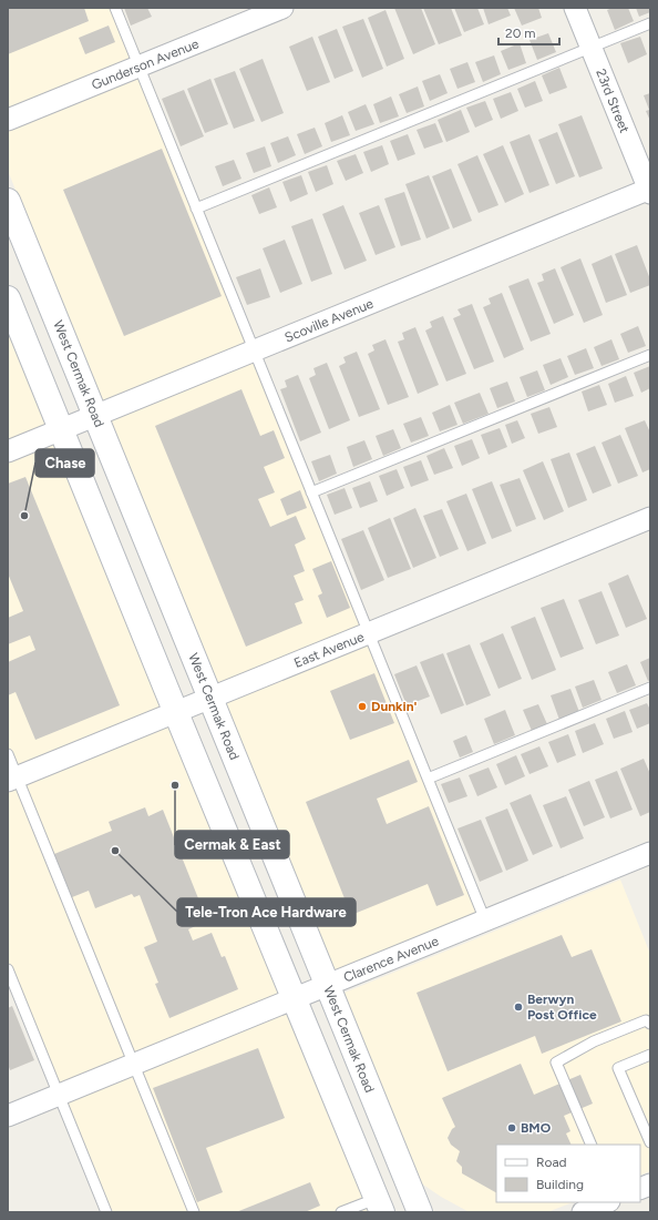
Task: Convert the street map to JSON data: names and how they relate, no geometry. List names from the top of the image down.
{
  "streets": {
    "main road": ["West Cermak Road"],
    "street": [
      "Gunderson Avenue",
      "23rd Street",
      "Scoville Avenue",
      "East Avenue",
      "Clarence Avenue"
    ]
  },
  "crossings": [
    ["23rd Street", "Scoville Avenue"],
    ["Scoville Avenue", "West Cermak Road"],
    ["West Cermak Road", "East Avenue"],
    ["West Cermak Road", "Clarence Avenue"]
  ],
  "places": [
    "Chase",
    "Dunkin'",
    "Cermak & East",
    "Tele-Tron Ace Hardware",
    "Berwyn Post Office",
    "BMO"
  ],
  "legend": ["Road", "Building"],
  "scale_bar": "20 m"
}
